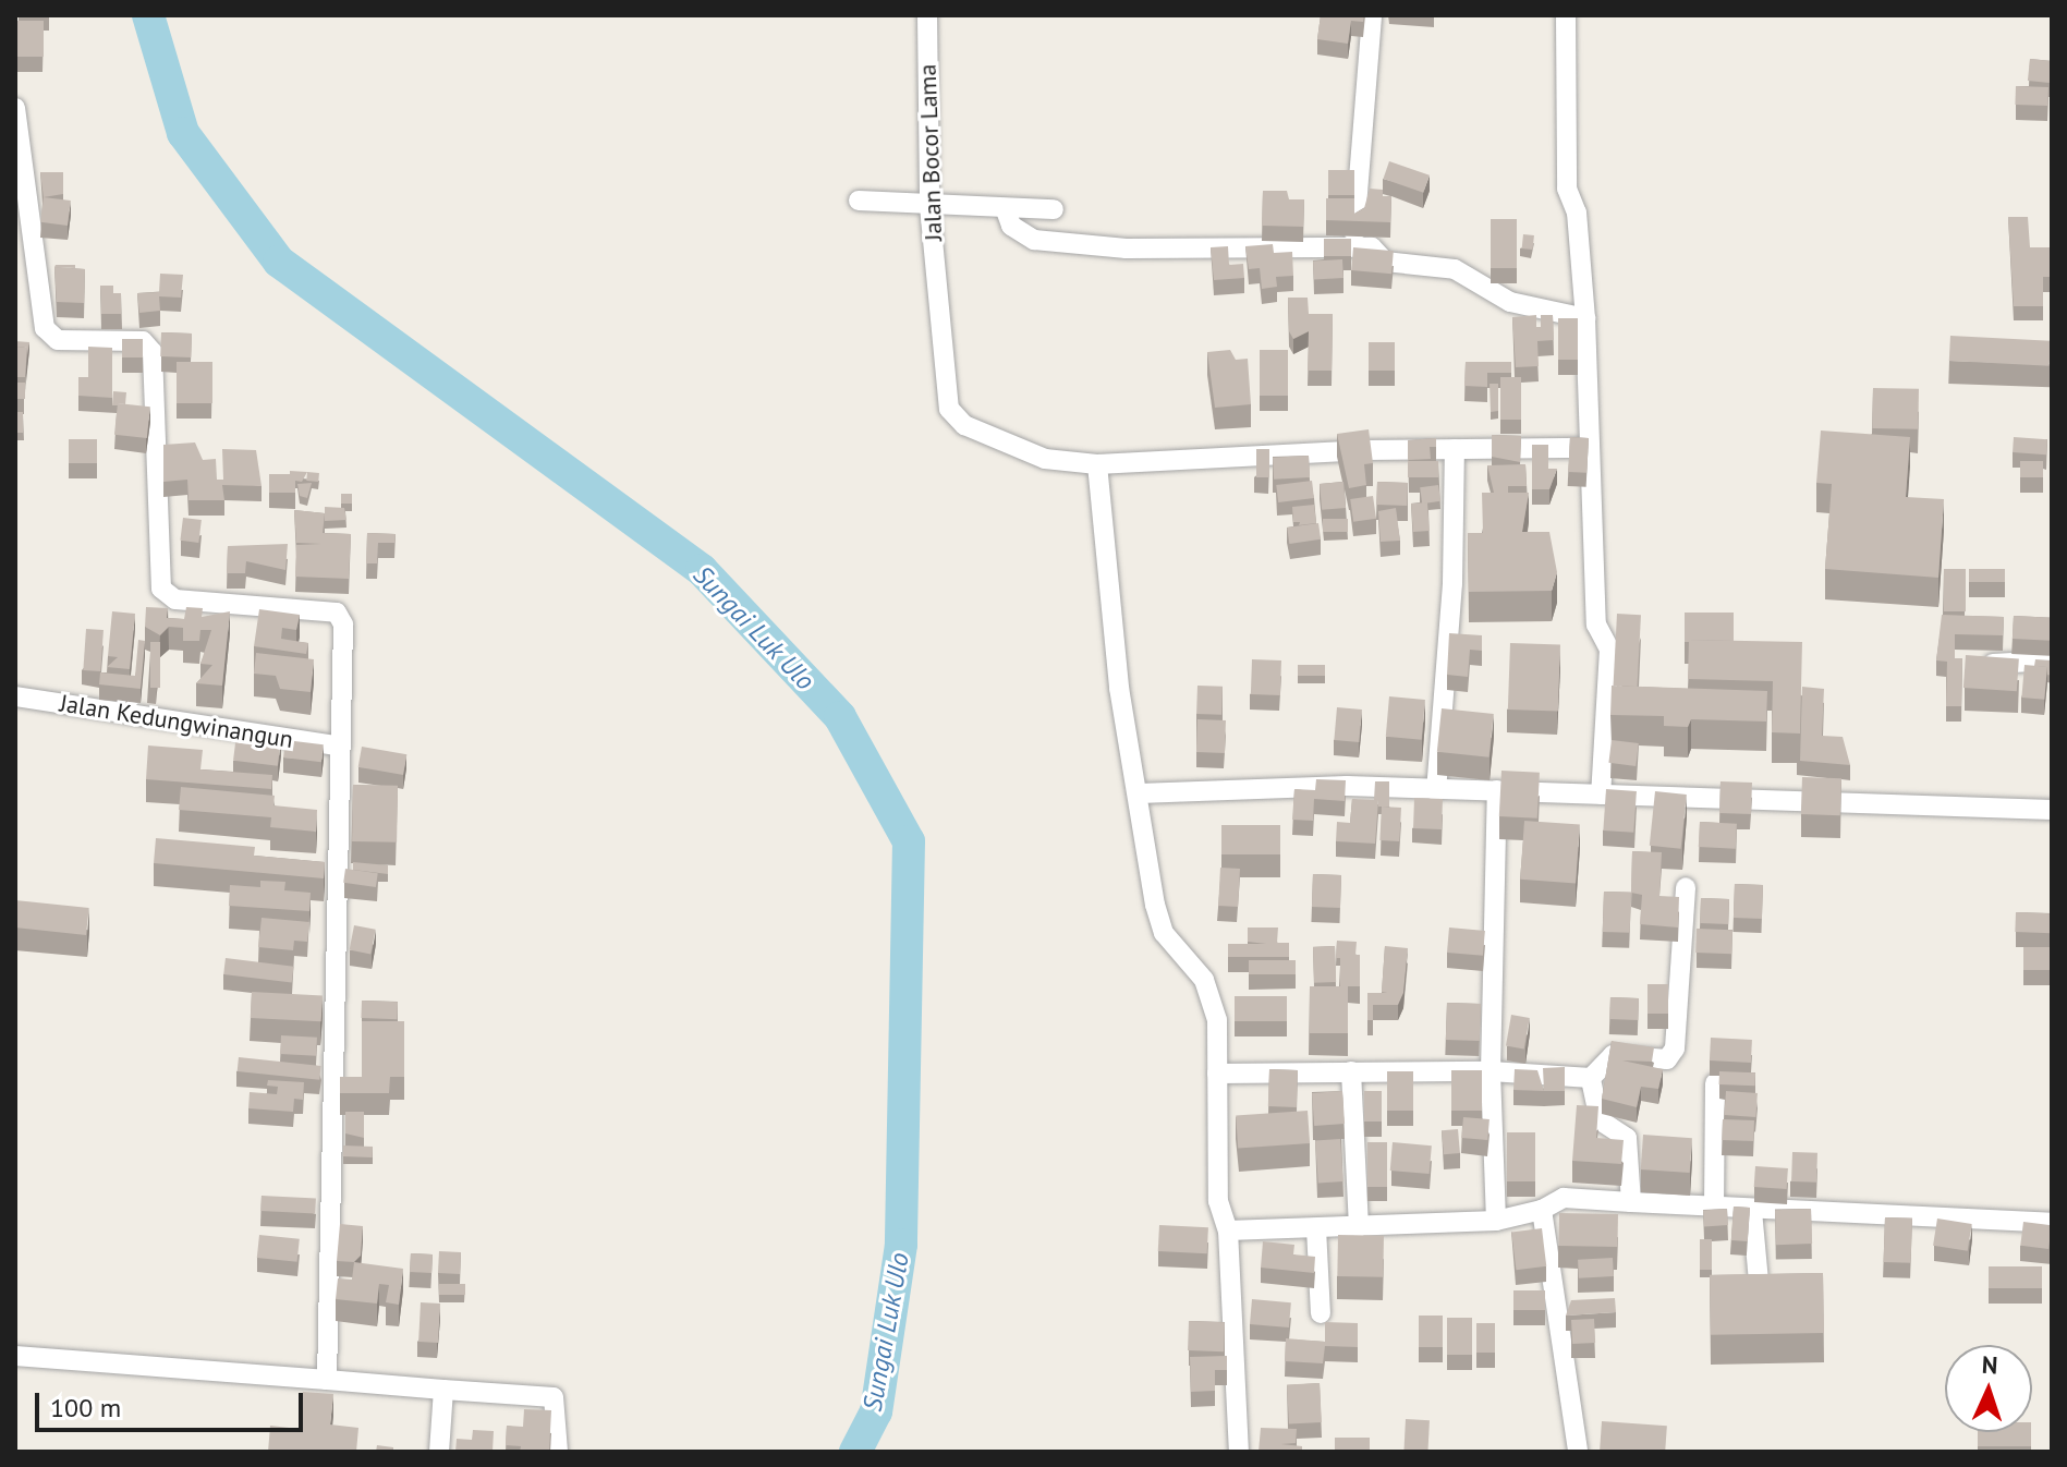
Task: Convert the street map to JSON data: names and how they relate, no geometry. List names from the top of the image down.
{
  "streets": {
    "street": ["Jalan Bocor Lama", "Jalan Kedungwinangun"]
  },
  "water": ["Sungai Luk Ulo"],
  "scale_bar": "100 m",
  "north": "top"
}
